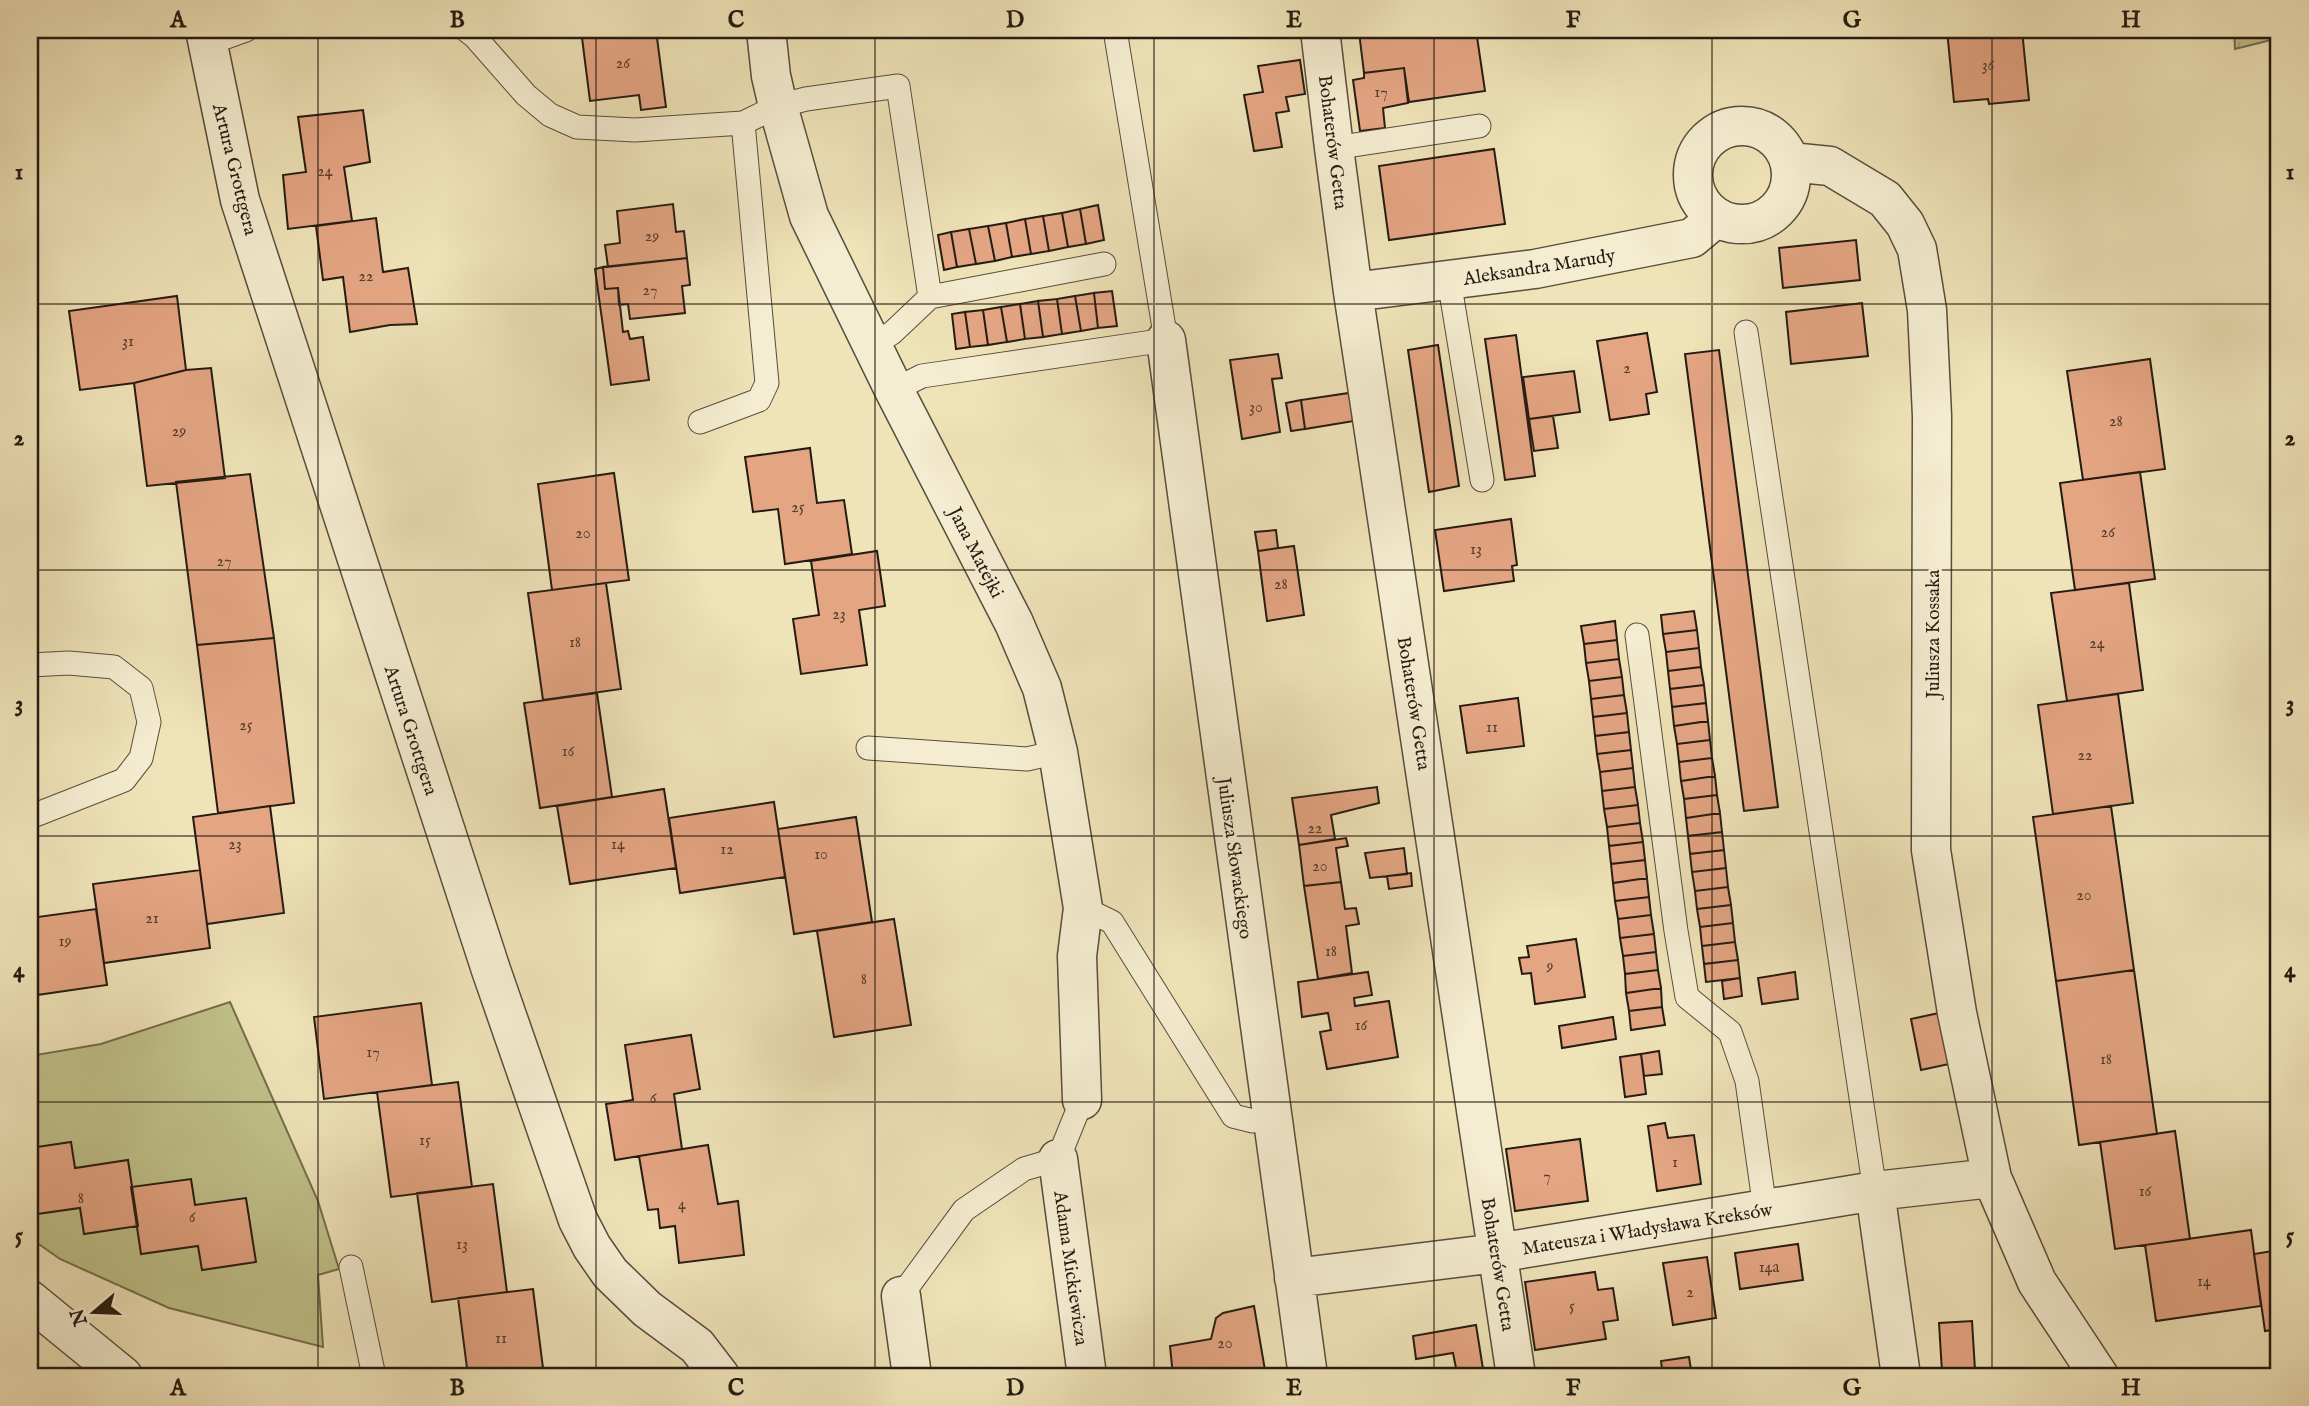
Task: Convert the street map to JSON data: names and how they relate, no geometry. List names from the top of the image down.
{
  "streets": {
    "street": [
      "Bohaterów Getta",
      "Artura Grottgera",
      "Aleksandra Marudy",
      "Jana Matejki",
      "Juliusza Kossaka",
      "Juliusza Słowackiego",
      "Mateusza i Władysława Kreksów",
      "Adama Mickiewicza"
    ]
  },
  "crossings": [
    ["Bohaterów Getta", "Aleksandra Marudy"],
    ["Bohaterów Getta", "Mateusza i Władysława Kreksów"],
    ["Aleksandra Marudy", "Juliusza Kossaka"],
    ["Juliusza Słowackiego", "Mateusza i Władysława Kreksów"]
  ],
  "house_numbers": [
    "26",
    "36",
    "17",
    "24",
    "29",
    "22",
    "27",
    "31",
    "2",
    "30",
    "28",
    "29",
    "25",
    "26",
    "20",
    "13",
    "27",
    "28",
    "23",
    "18",
    "24",
    "25",
    "11",
    "16",
    "22",
    "22",
    "23",
    "14",
    "12",
    "10",
    "20",
    "20",
    "21",
    "19",
    "18",
    "9",
    "8",
    "16",
    "17",
    "18",
    "6",
    "15",
    "1",
    "7",
    "16",
    "8",
    "4",
    "6",
    "13",
    "14a",
    "14",
    "2",
    "5",
    "11",
    "20"
  ],
  "north": "left",
  "grid": {
    "columns": [
      "A",
      "B",
      "C",
      "D",
      "E",
      "F",
      "G",
      "H"
    ],
    "rows": [
      "1",
      "2",
      "3",
      "4",
      "5"
    ]
  }
}
